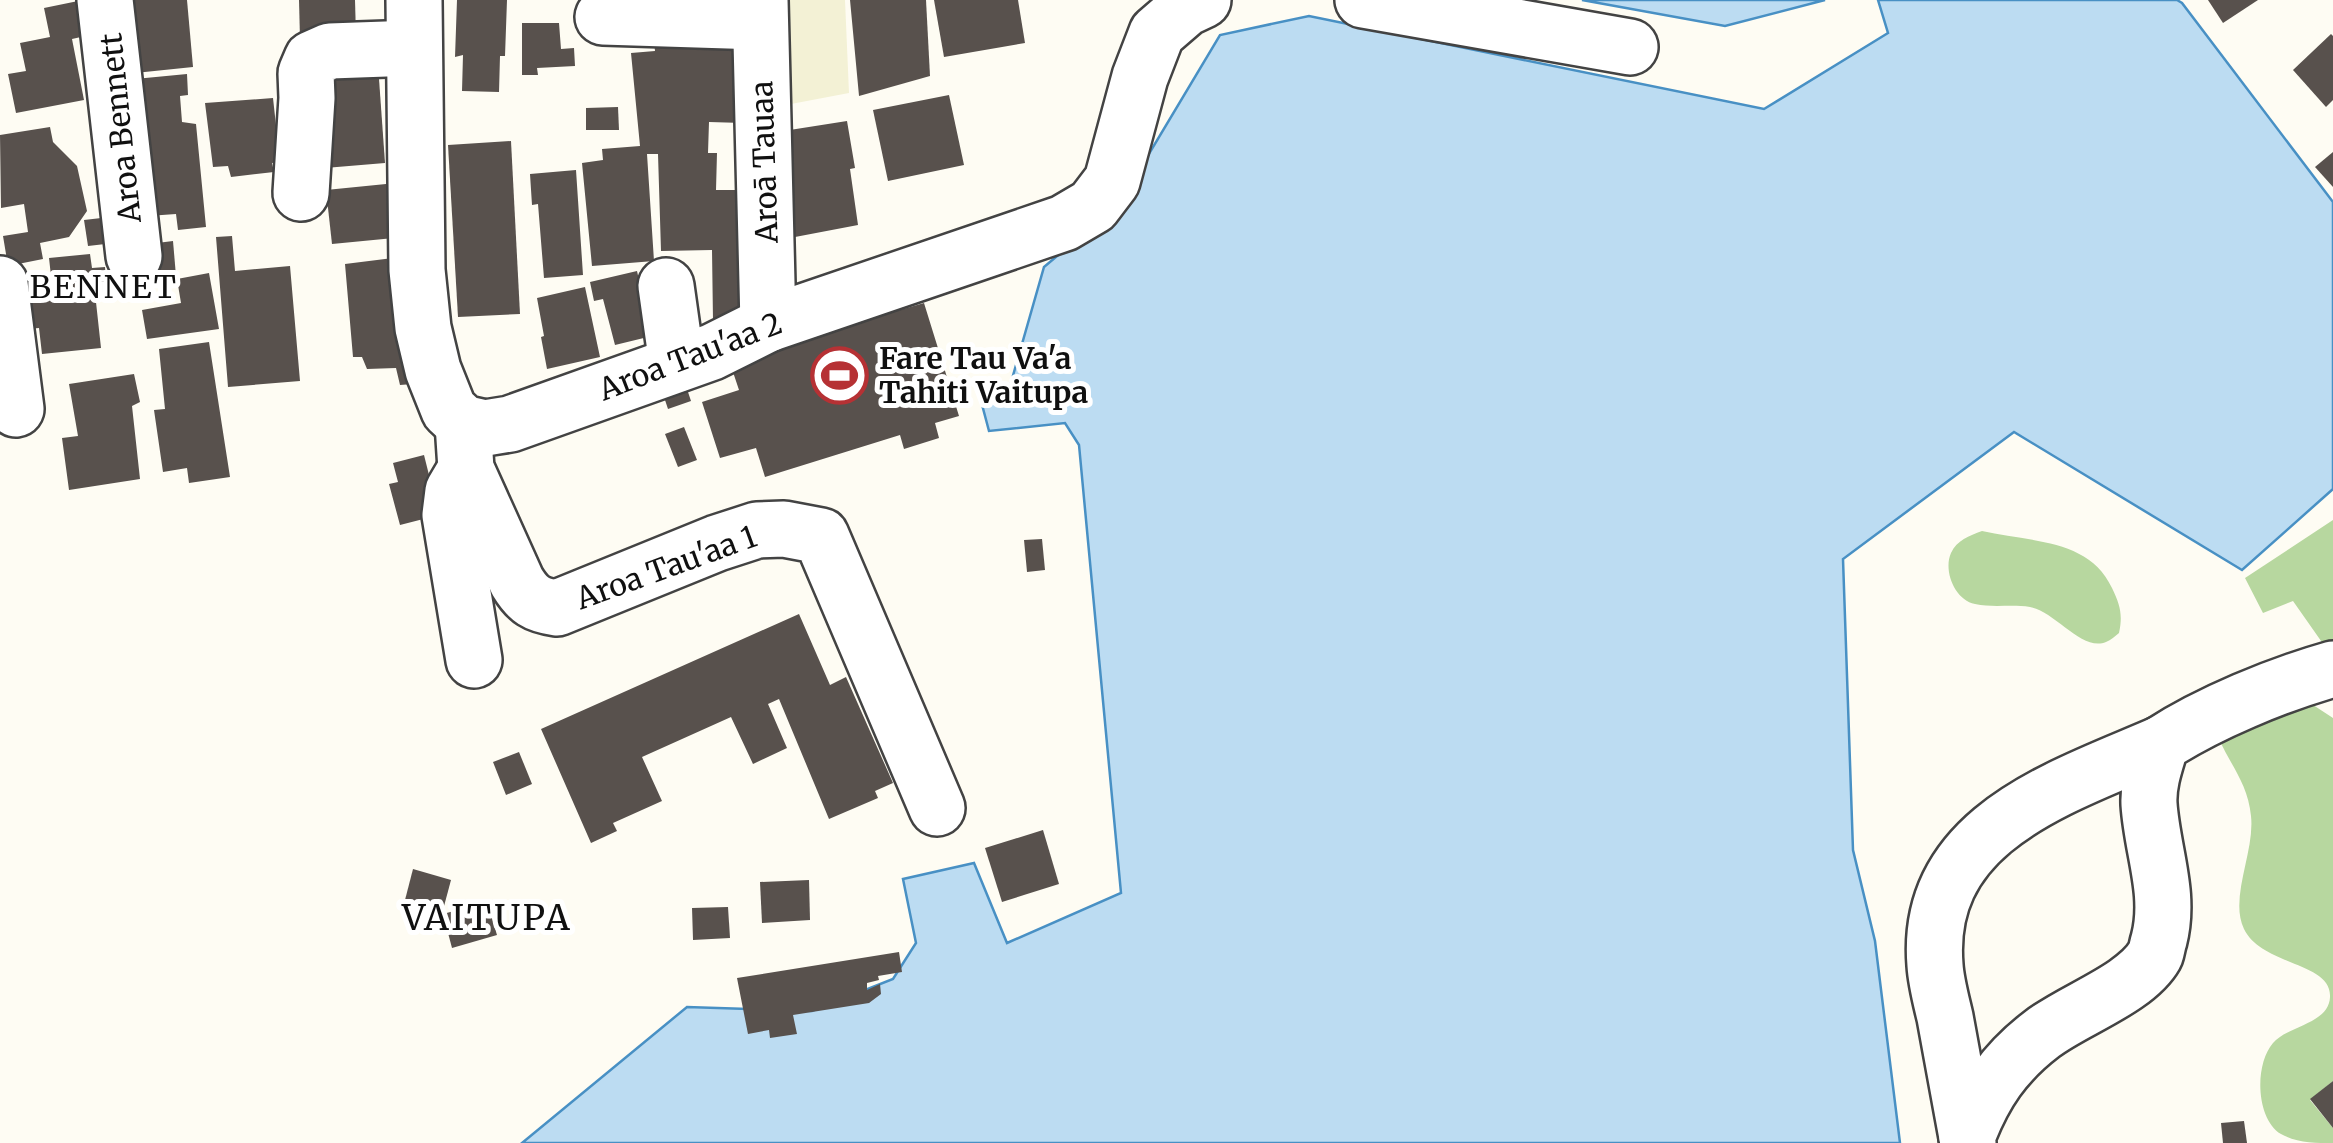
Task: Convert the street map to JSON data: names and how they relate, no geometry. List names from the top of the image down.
{
  "streets": {
    "street": [
      "Aroa Bennett",
      "Aroā Tauaa",
      "Aroa Tau'aa 2",
      "Aroa Tau'aa 1"
    ]
  },
  "crossings": [
    ["Aroā Tauaa", "Aroa Tau'aa 2"],
    ["Aroa Tau'aa 2", "Aroa Tau'aa 1"]
  ],
  "districts": ["BENNET", "VAITUPA"],
  "places": {
    "sports": ["Fare Tau Va'a Tahiti Vaitupa"]
  }
}
